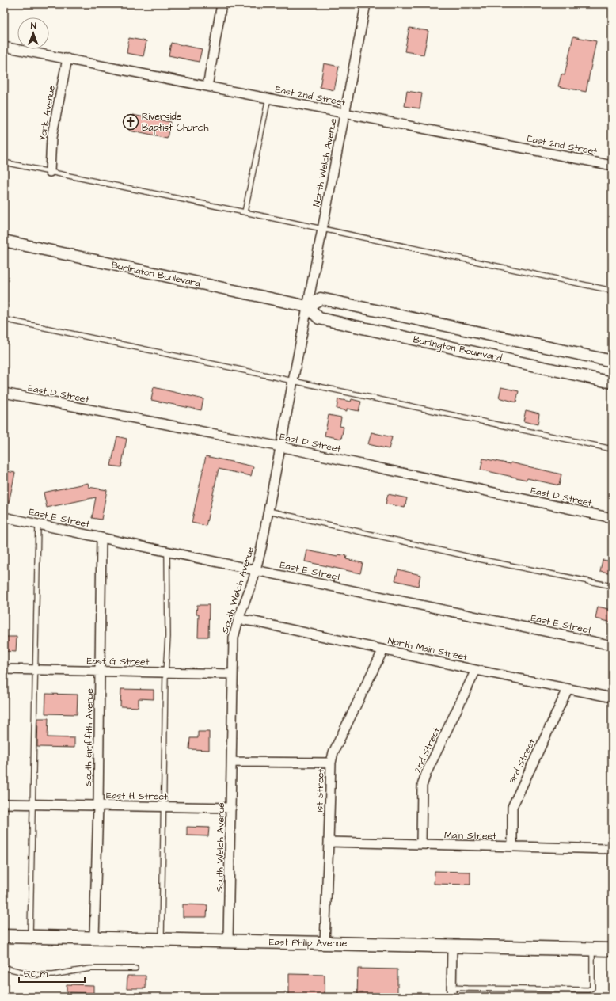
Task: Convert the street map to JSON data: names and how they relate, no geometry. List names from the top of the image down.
{
  "streets": {
    "main road": ["East Philip Avenue"],
    "street": [
      "East 2nd Street",
      "York Avenue",
      "North Welch Avenue",
      "Burlington Boulevard",
      "East D Street",
      "East E Street",
      "South Welch Avenue",
      "North Main Street",
      "East G Street",
      "South Griffith Avenue",
      "2nd Street",
      "3rd Street",
      "1st Street",
      "East H Street",
      "Main Street"
    ]
  },
  "crossings": [
    ["East 2nd Street", "York Avenue"],
    ["East 2nd Street", "North Welch Avenue"],
    ["North Welch Avenue", "Burlington Boulevard"],
    ["North Welch Avenue", "South Welch Avenue"],
    ["Burlington Boulevard", "South Welch Avenue"],
    ["East D Street", "South Welch Avenue"],
    ["East E Street", "South Welch Avenue"],
    ["East E Street", "South Griffith Avenue"],
    ["South Welch Avenue", "North Main Street"],
    ["South Welch Avenue", "East G Street"],
    ["South Welch Avenue", "East H Street"],
    ["South Welch Avenue", "East Philip Avenue"],
    ["North Main Street", "2nd Street"],
    ["North Main Street", "3rd Street"],
    ["North Main Street", "1st Street"],
    ["East G Street", "South Griffith Avenue"],
    ["South Griffith Avenue", "East H Street"],
    ["South Griffith Avenue", "East Philip Avenue"],
    ["2nd Street", "Main Street"],
    ["3rd Street", "Main Street"],
    ["1st Street", "Main Street"],
    ["1st Street", "East Philip Avenue"]
  ],
  "places": {
    "church": ["Riverside Baptist Church"]
  },
  "scale_bar": "50 m",
  "north": "top"
}
